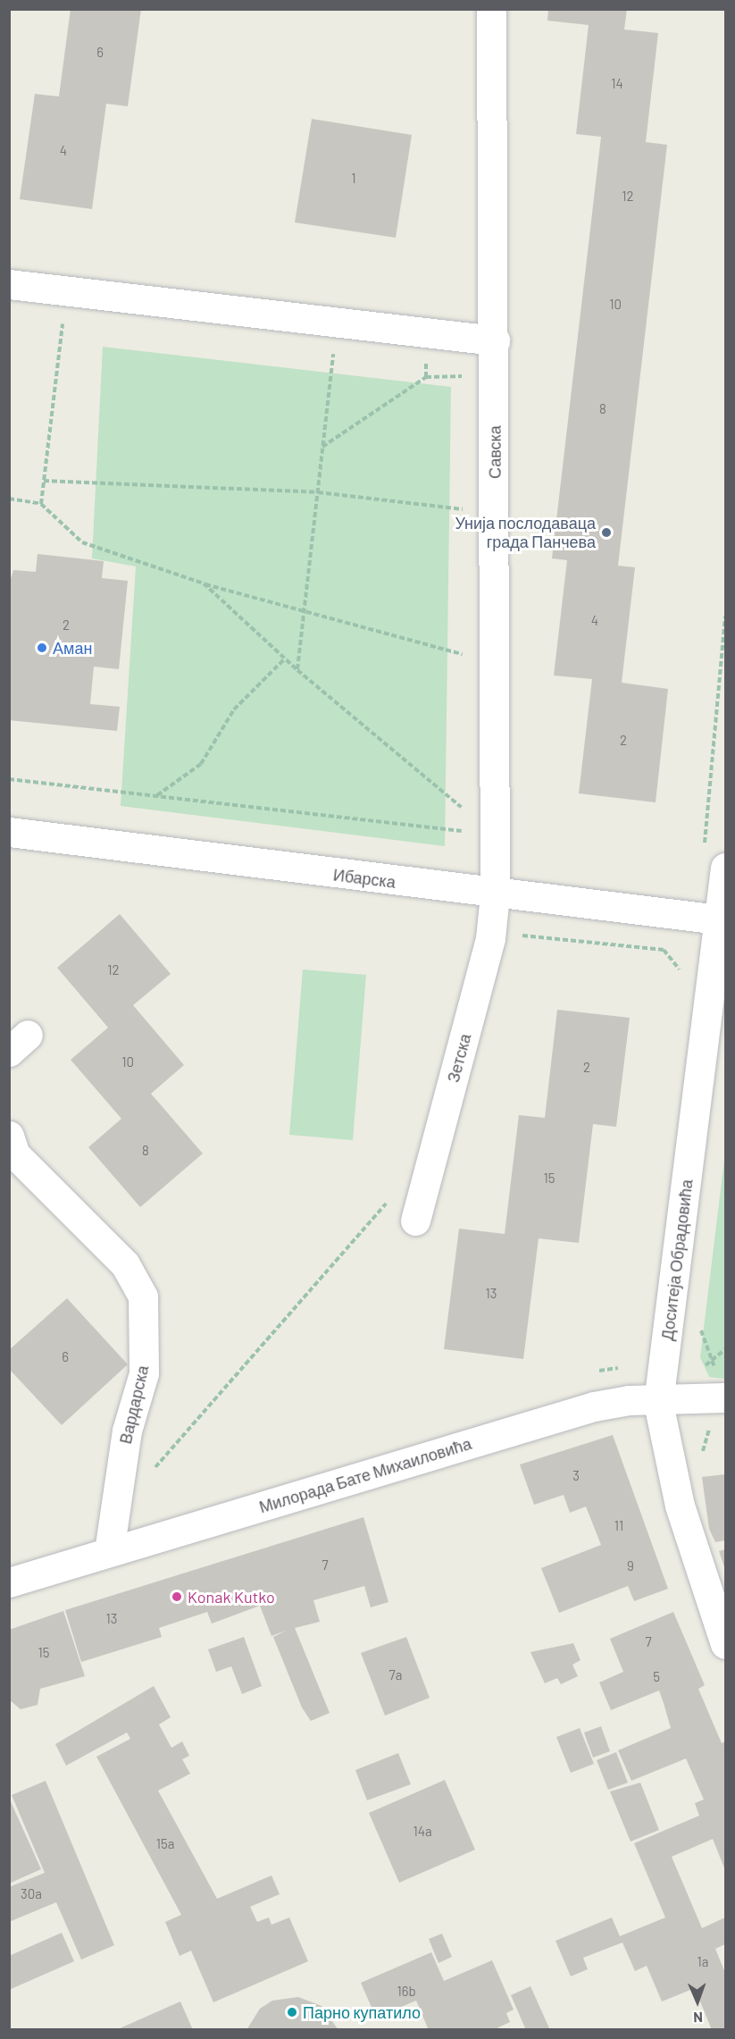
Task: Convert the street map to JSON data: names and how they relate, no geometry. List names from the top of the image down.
{
  "streets": {
    "street": [
      "Савска",
      "Ибарска",
      "Зетска",
      "Доситеја Обрадовића",
      "Вардарска",
      "Милорада Бате Михаиловића"
    ]
  },
  "crossings": [
    ["Савска", "Ибарска"],
    ["Савска", "Зетска"],
    ["Ибарска", "Зетска"],
    ["Ибарска", "Доситеја Обрадовића"],
    ["Доситеја Обрадовића", "Милорада Бате Михаиловића"],
    ["Вардарска", "Милорада Бате Михаиловића"]
  ],
  "places": [
    "Унија послодаваца града Панчева",
    "Аман",
    "Konak Kutko",
    "Парно купатило"
  ],
  "house_numbers": [
    "6",
    "14",
    "4",
    "1",
    "12",
    "10",
    "8",
    "4",
    "2",
    "2",
    "12",
    "10",
    "2",
    "8",
    "15",
    "13",
    "6",
    "3",
    "11",
    "7",
    "9",
    "13",
    "7",
    "15",
    "7a",
    "5",
    "14a",
    "15a",
    "30a",
    "1a",
    "16b"
  ],
  "north": "bottom"
}
